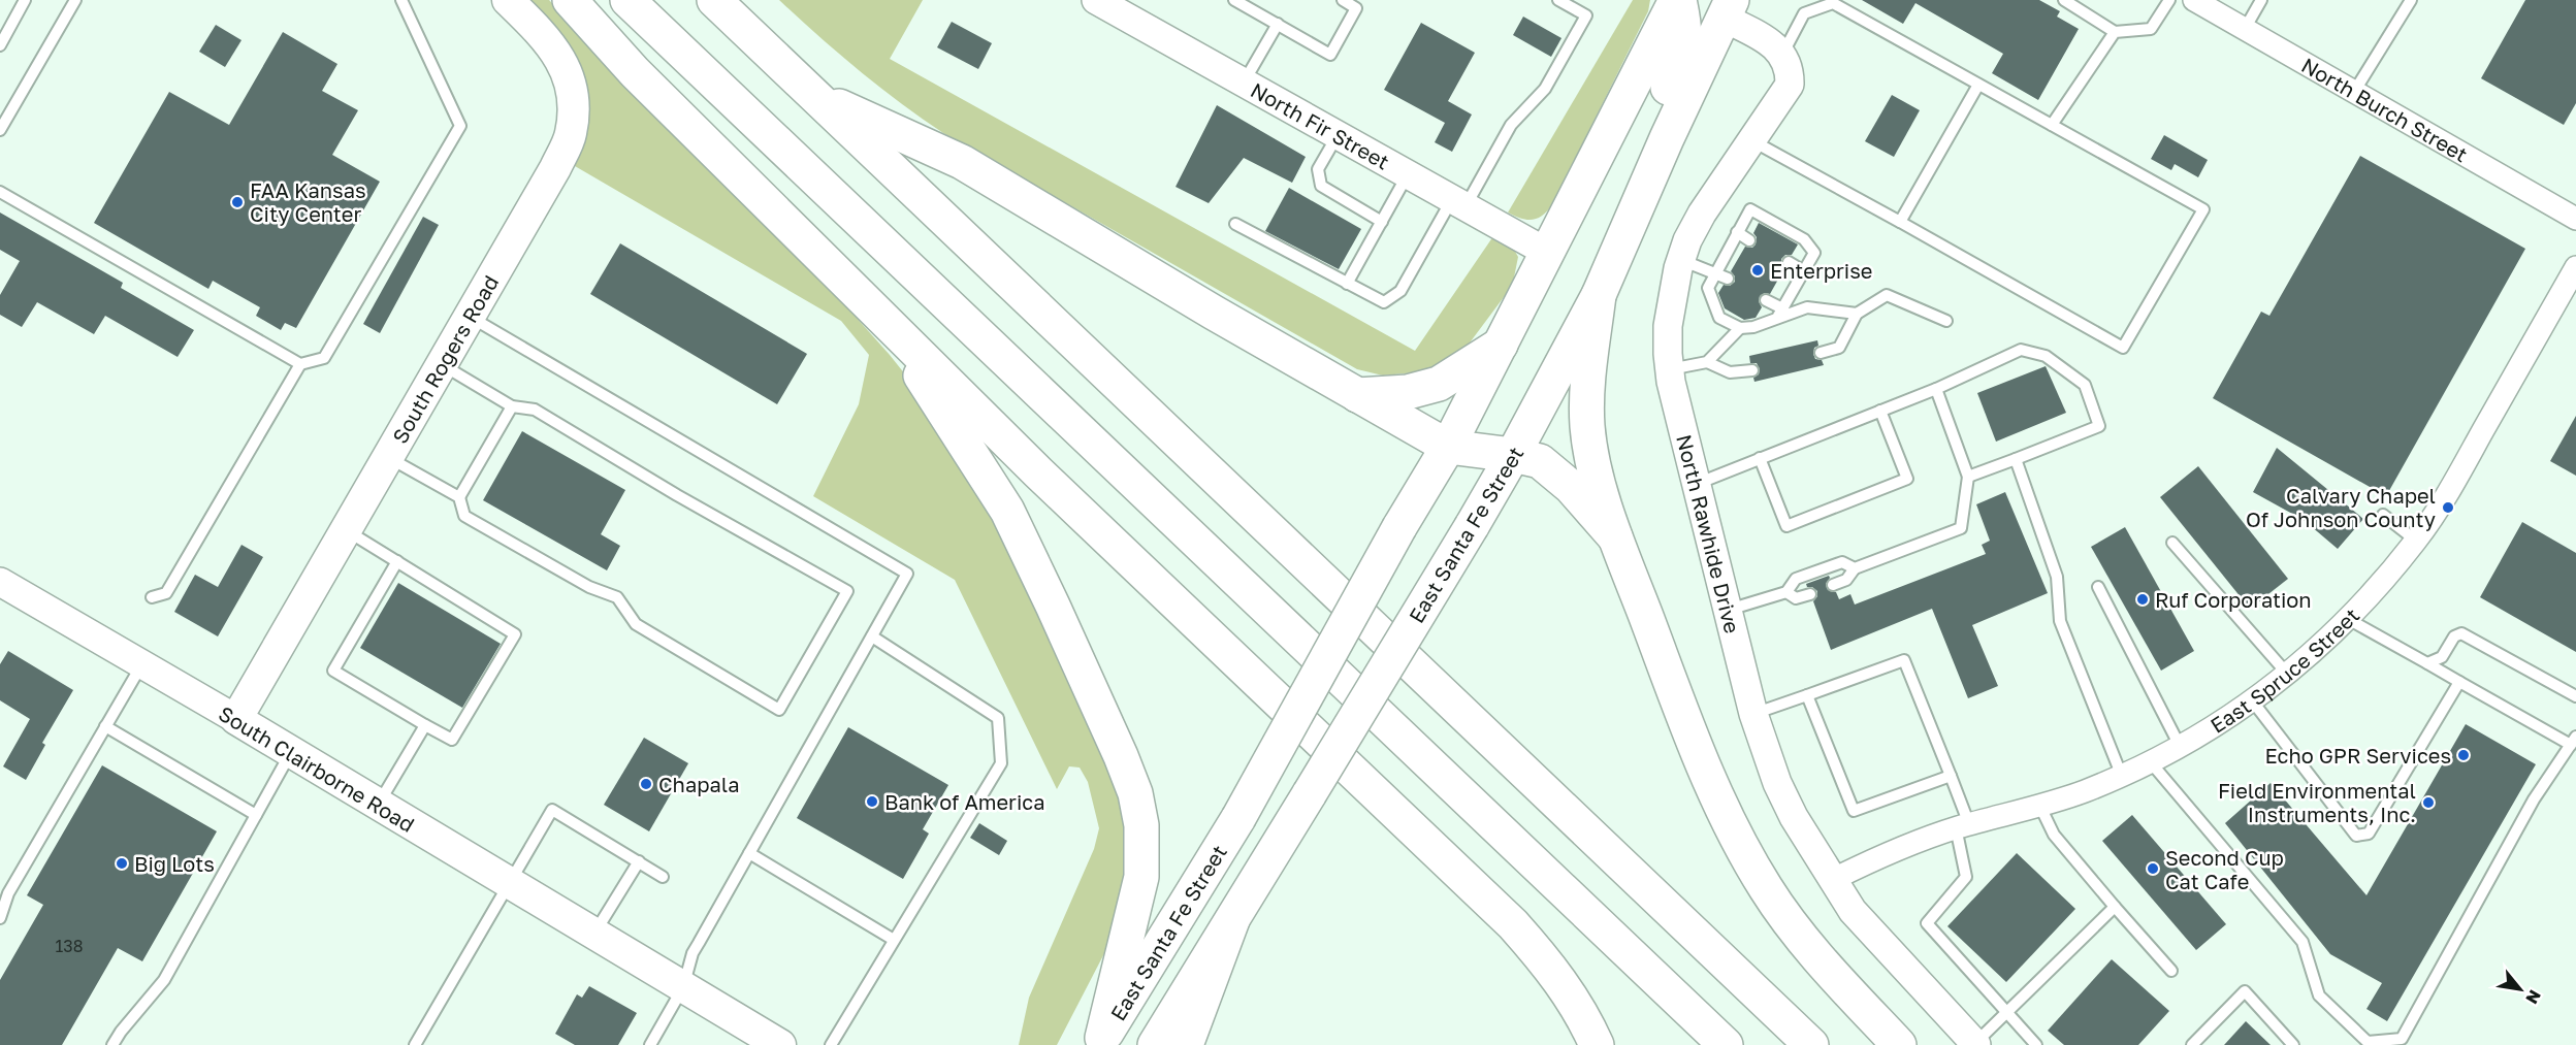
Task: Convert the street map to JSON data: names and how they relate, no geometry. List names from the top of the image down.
{
  "streets": {
    "main road": ["South Rogers Road", "East Santa Fe Street", "South Clairborne Road"],
    "street": [
      "North Burch Street",
      "North Fir Street",
      "North Rawhide Drive",
      "East Spruce Street"
    ]
  },
  "crossings": [
    ["North Fir Street", "East Santa Fe Street"],
    ["South Rogers Road", "South Clairborne Road"],
    ["North Rawhide Drive", "East Spruce Street"]
  ],
  "places": [
    "FAA Kansas City Center",
    "Enterprise",
    "Calvary Chapel Of Johnson County",
    "Ruf Corporation",
    "Echo GPR Services",
    "Chapala",
    "Bank of America",
    "Field Environmental Instruments, Inc.",
    "Big Lots",
    "Second Cup Cat Cafe"
  ],
  "house_numbers": ["138"],
  "north": "bottom right"
}
